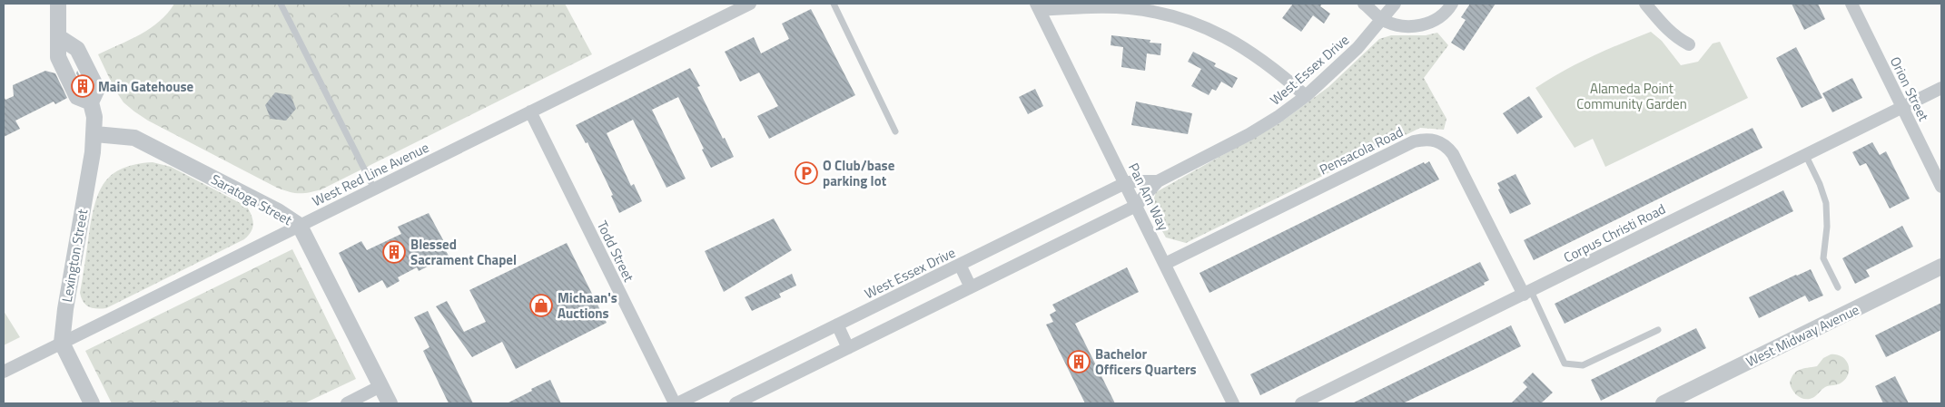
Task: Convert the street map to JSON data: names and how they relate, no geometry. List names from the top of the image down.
{
  "streets": {
    "street": [
      "West Essex Drive",
      "Orion Street",
      "Pensacola Road",
      "West Red Line Avenue",
      "Pan Am Way",
      "Saratoga Street",
      "Corpus Christi Road",
      "Todd Street",
      "Lexington Street",
      "West Midway Avenue"
    ]
  },
  "crossings": [
    ["West Essex Drive", "Pan Am Way"],
    ["West Essex Drive", "Todd Street"],
    ["Orion Street", "Corpus Christi Road"],
    ["Pensacola Road", "Pan Am Way"],
    ["Pensacola Road", "Corpus Christi Road"],
    ["West Red Line Avenue", "Saratoga Street"],
    ["West Red Line Avenue", "Todd Street"],
    ["West Red Line Avenue", "Lexington Street"],
    ["Saratoga Street", "Lexington Street"]
  ],
  "parks": ["Alameda Point Community Garden"],
  "places": {
    "building": ["Main Gatehouse", "Blessed Sacrament Chapel", "Bachelor Officers Quarters"],
    "parking": ["O Club/base parking lot"],
    "shop": ["Michaan's Auctions"]
  }
}
